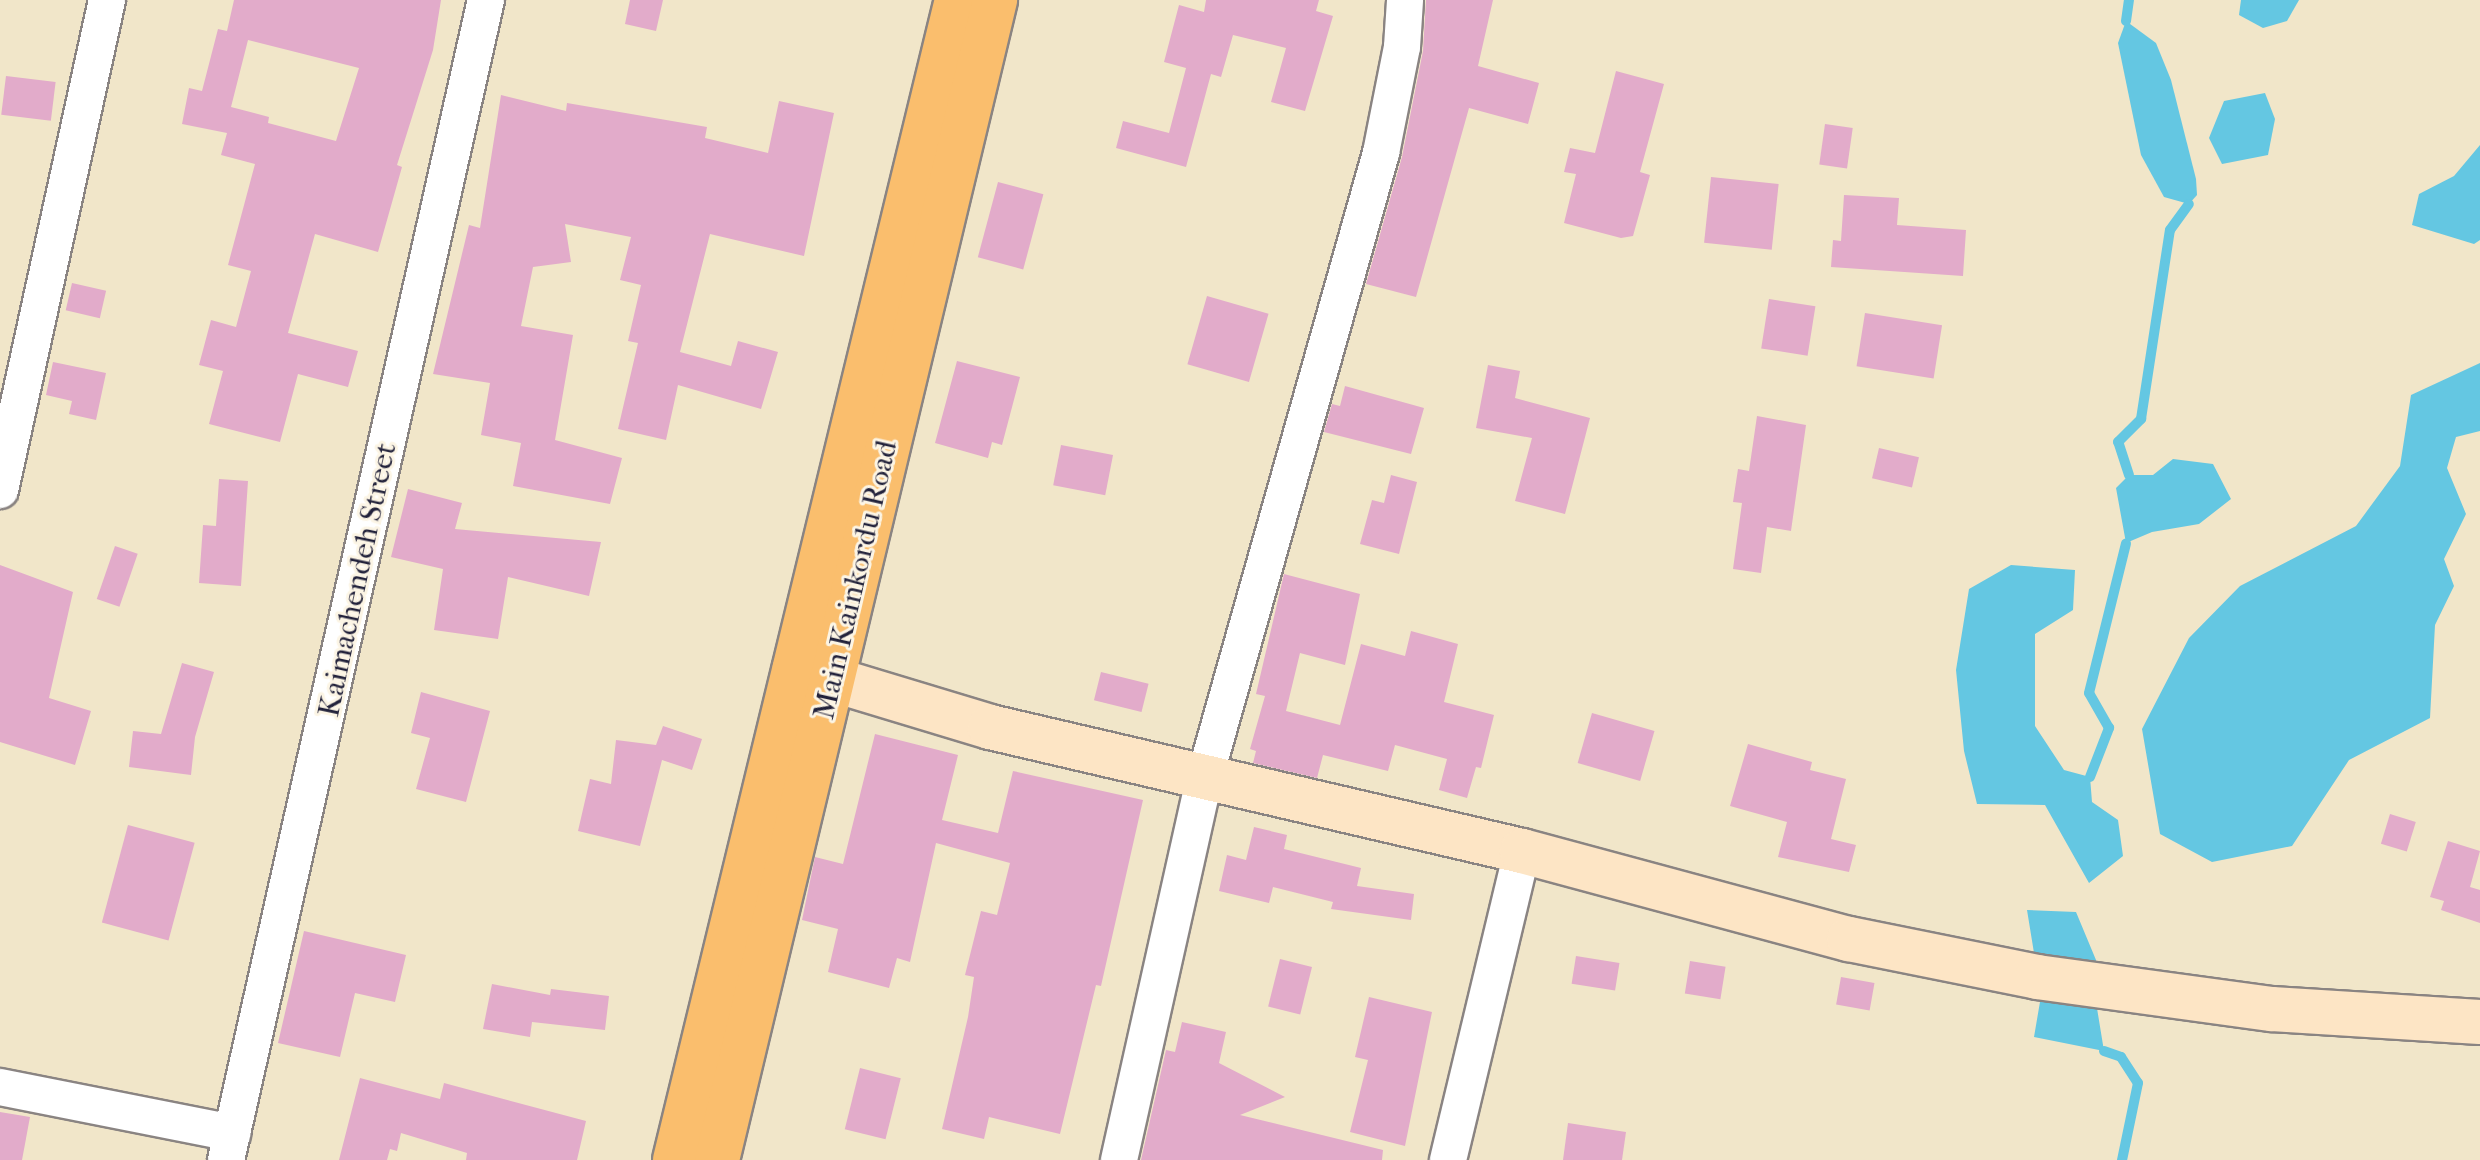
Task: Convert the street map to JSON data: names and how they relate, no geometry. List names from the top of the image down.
{
  "streets": {
    "street": ["Kaimachendeh Street"]
  }
}
